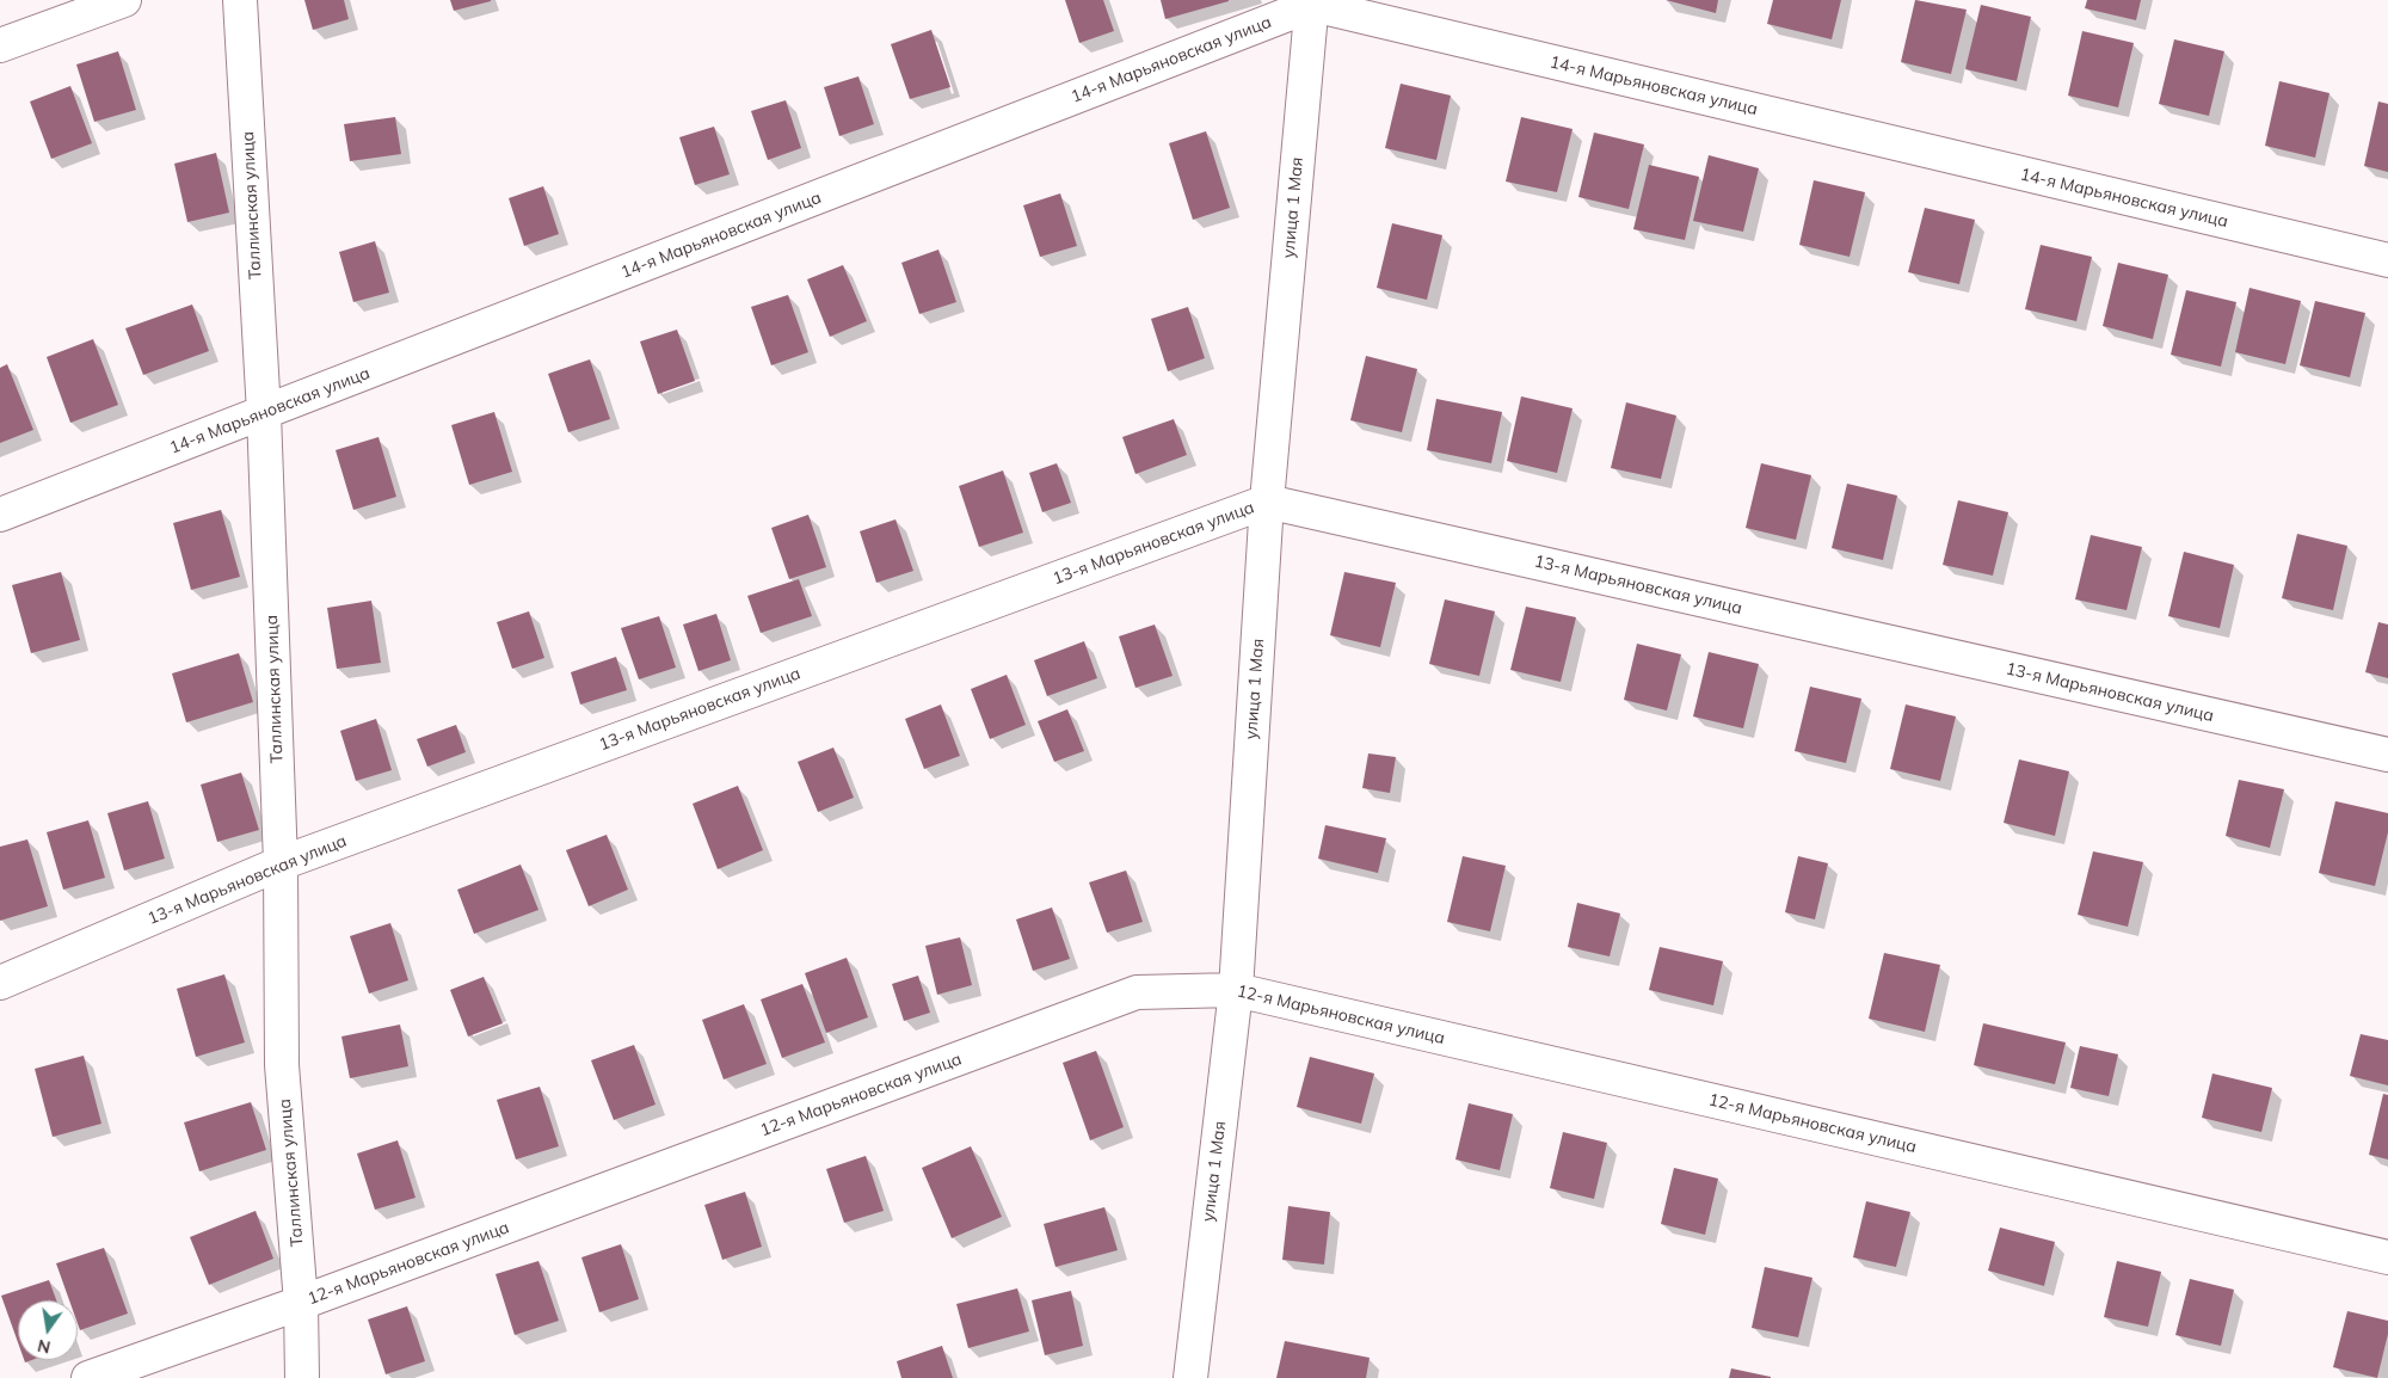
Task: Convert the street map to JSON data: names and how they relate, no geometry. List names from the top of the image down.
{
  "streets": {
    "street": [
      "14-я Марьяновская улица",
      "Таллинская улица",
      "улица 1 Мая",
      "13-я Марьяновская улица",
      "12-я Марьяновская улица"
    ]
  },
  "crossings": [
    ["14-я Марьяновская улица", "Таллинская улица"],
    ["14-я Марьяновская улица", "улица 1 Мая"],
    ["Таллинская улица", "13-я Марьяновская улица"],
    ["Таллинская улица", "12-я Марьяновская улица"],
    ["улица 1 Мая", "13-я Марьяновская улица"],
    ["улица 1 Мая", "12-я Марьяновская улица"]
  ],
  "north": "bottom"
}
